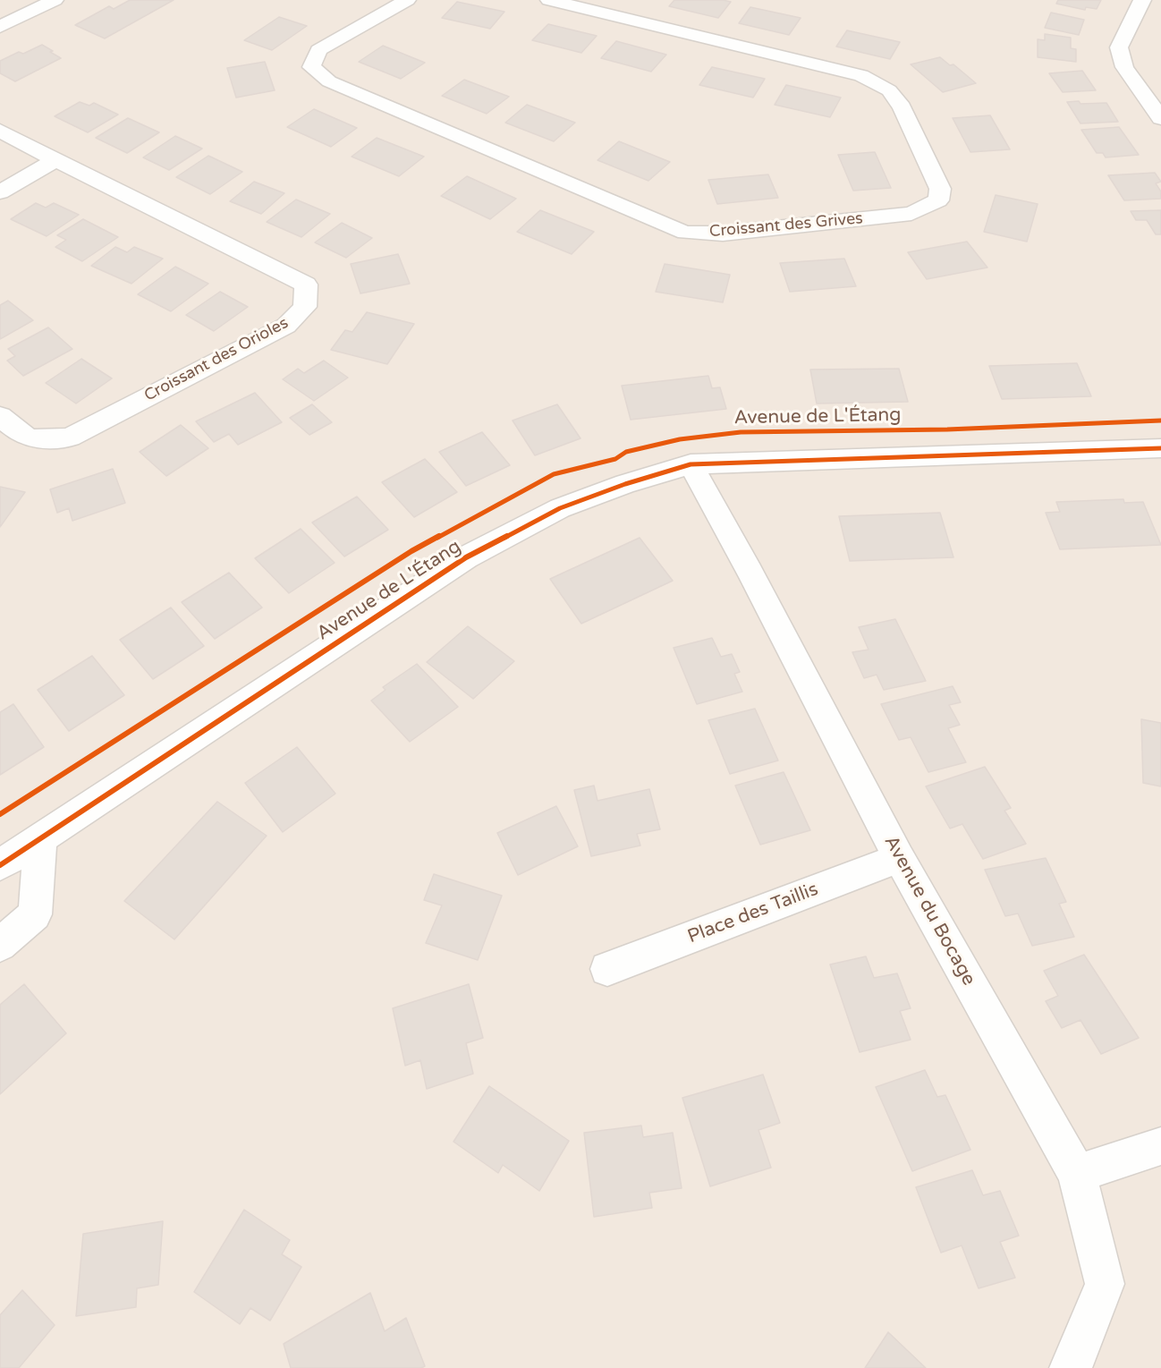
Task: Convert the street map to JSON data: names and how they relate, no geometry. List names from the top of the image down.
{
  "streets": {
    "street": [
      "Croissant des Grives",
      "Croissant des Orioles",
      "Avenue de L'Étang",
      "Avenue du Bocage",
      "Place des Taillis"
    ]
  },
  "crossings": [
    ["Avenue de L'Étang", "Avenue du Bocage"],
    ["Avenue du Bocage", "Place des Taillis"]
  ]
}
